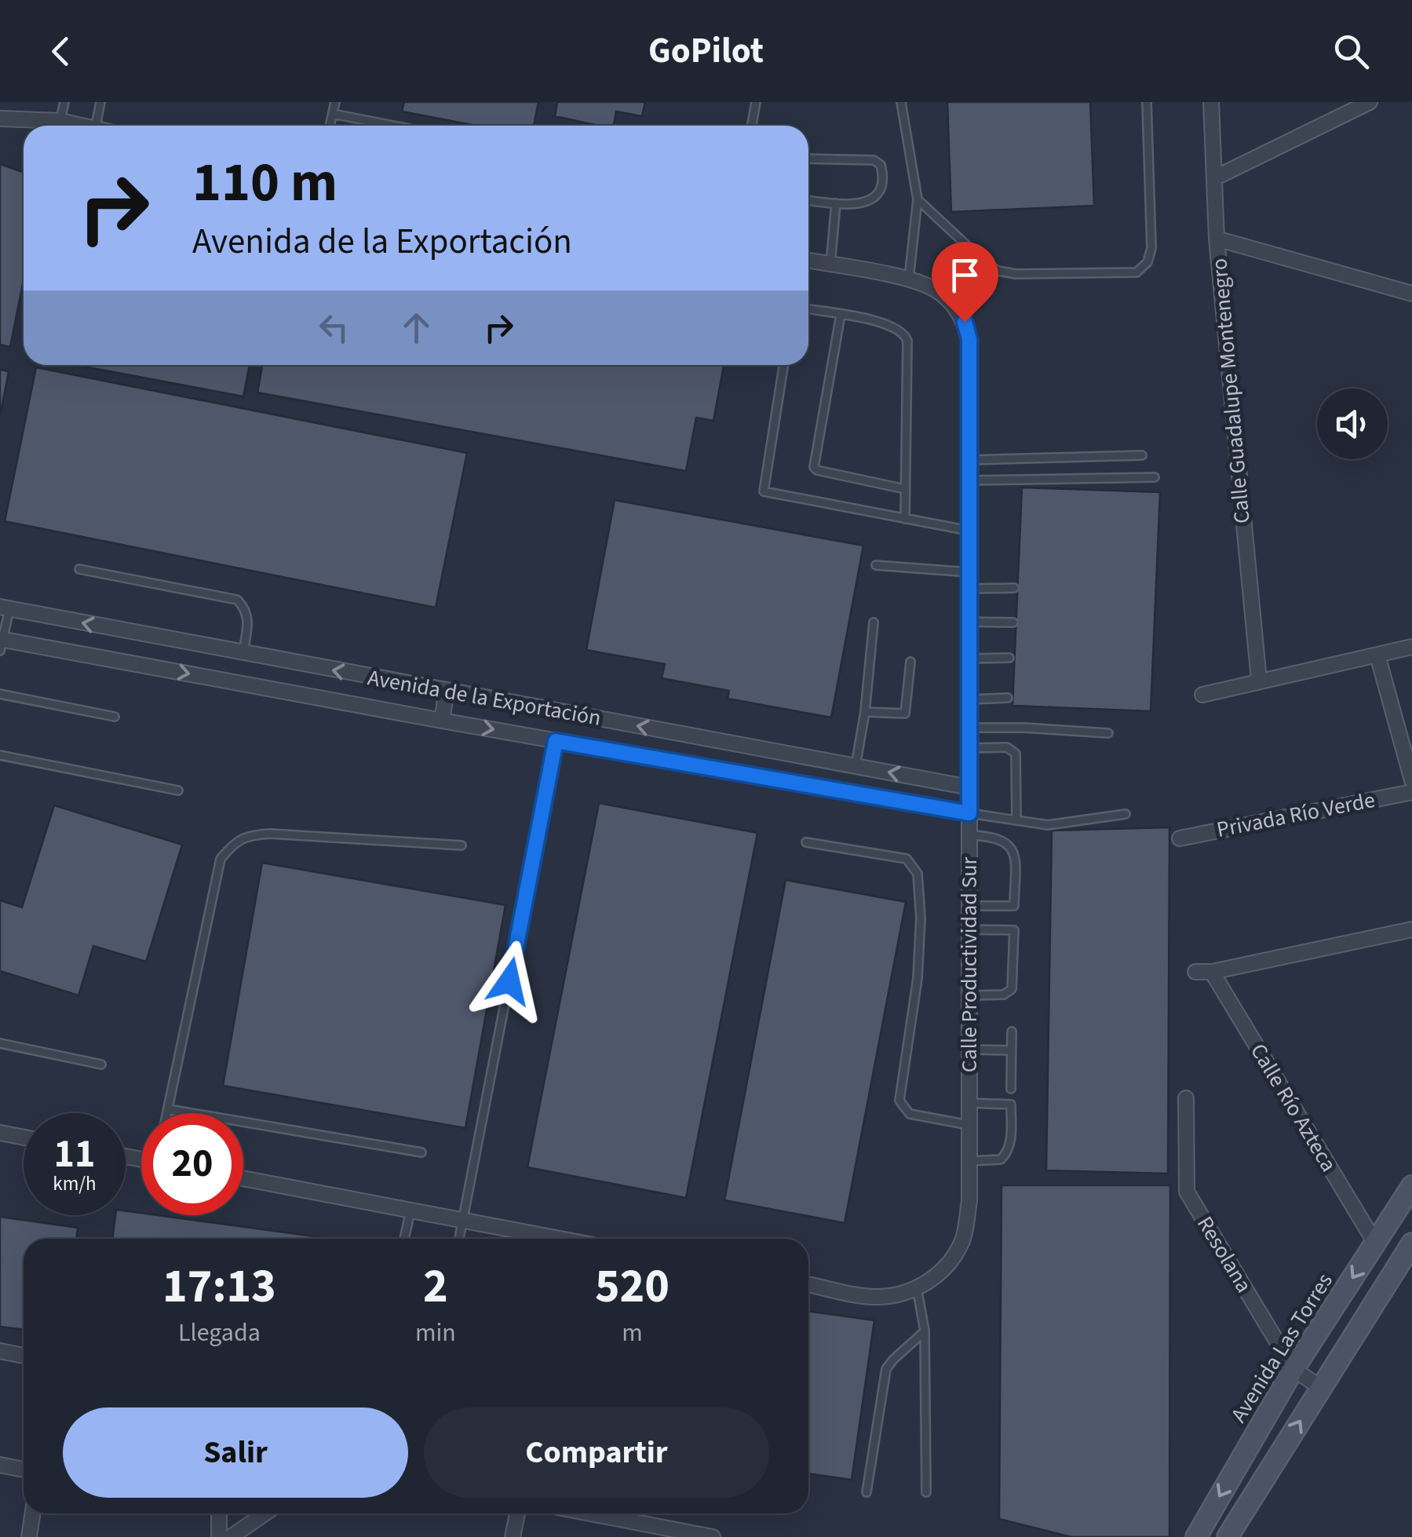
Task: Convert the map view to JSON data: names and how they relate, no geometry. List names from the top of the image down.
{
  "streets": {
    "street": [
      "Calle Guadalupe Montenegro",
      "Avenida de la Exportación",
      "Privada Río Verde",
      "Calle Productividad Sur",
      "Calle Río Azteca",
      "Resolana",
      "Avenida Las Torres"
    ]
  },
  "crossings": [
    ["Avenida de la Exportación", "Calle Productividad Sur"],
    ["Calle Río Azteca", "Avenida Las Torres"],
    ["Resolana", "Avenida Las Torres"]
  ],
  "page": {
    "header": "GoPilot",
    "turn": ["110 m", "Avenida de la Exportación"],
    "speed": "11 km/h",
    "limit": "20",
    "eta": [
      "17:13",
      "Llegada",
      "2",
      "min",
      "520",
      "m"
    ],
    "buttons": ["Salir", "Compartir"]
  }
}
